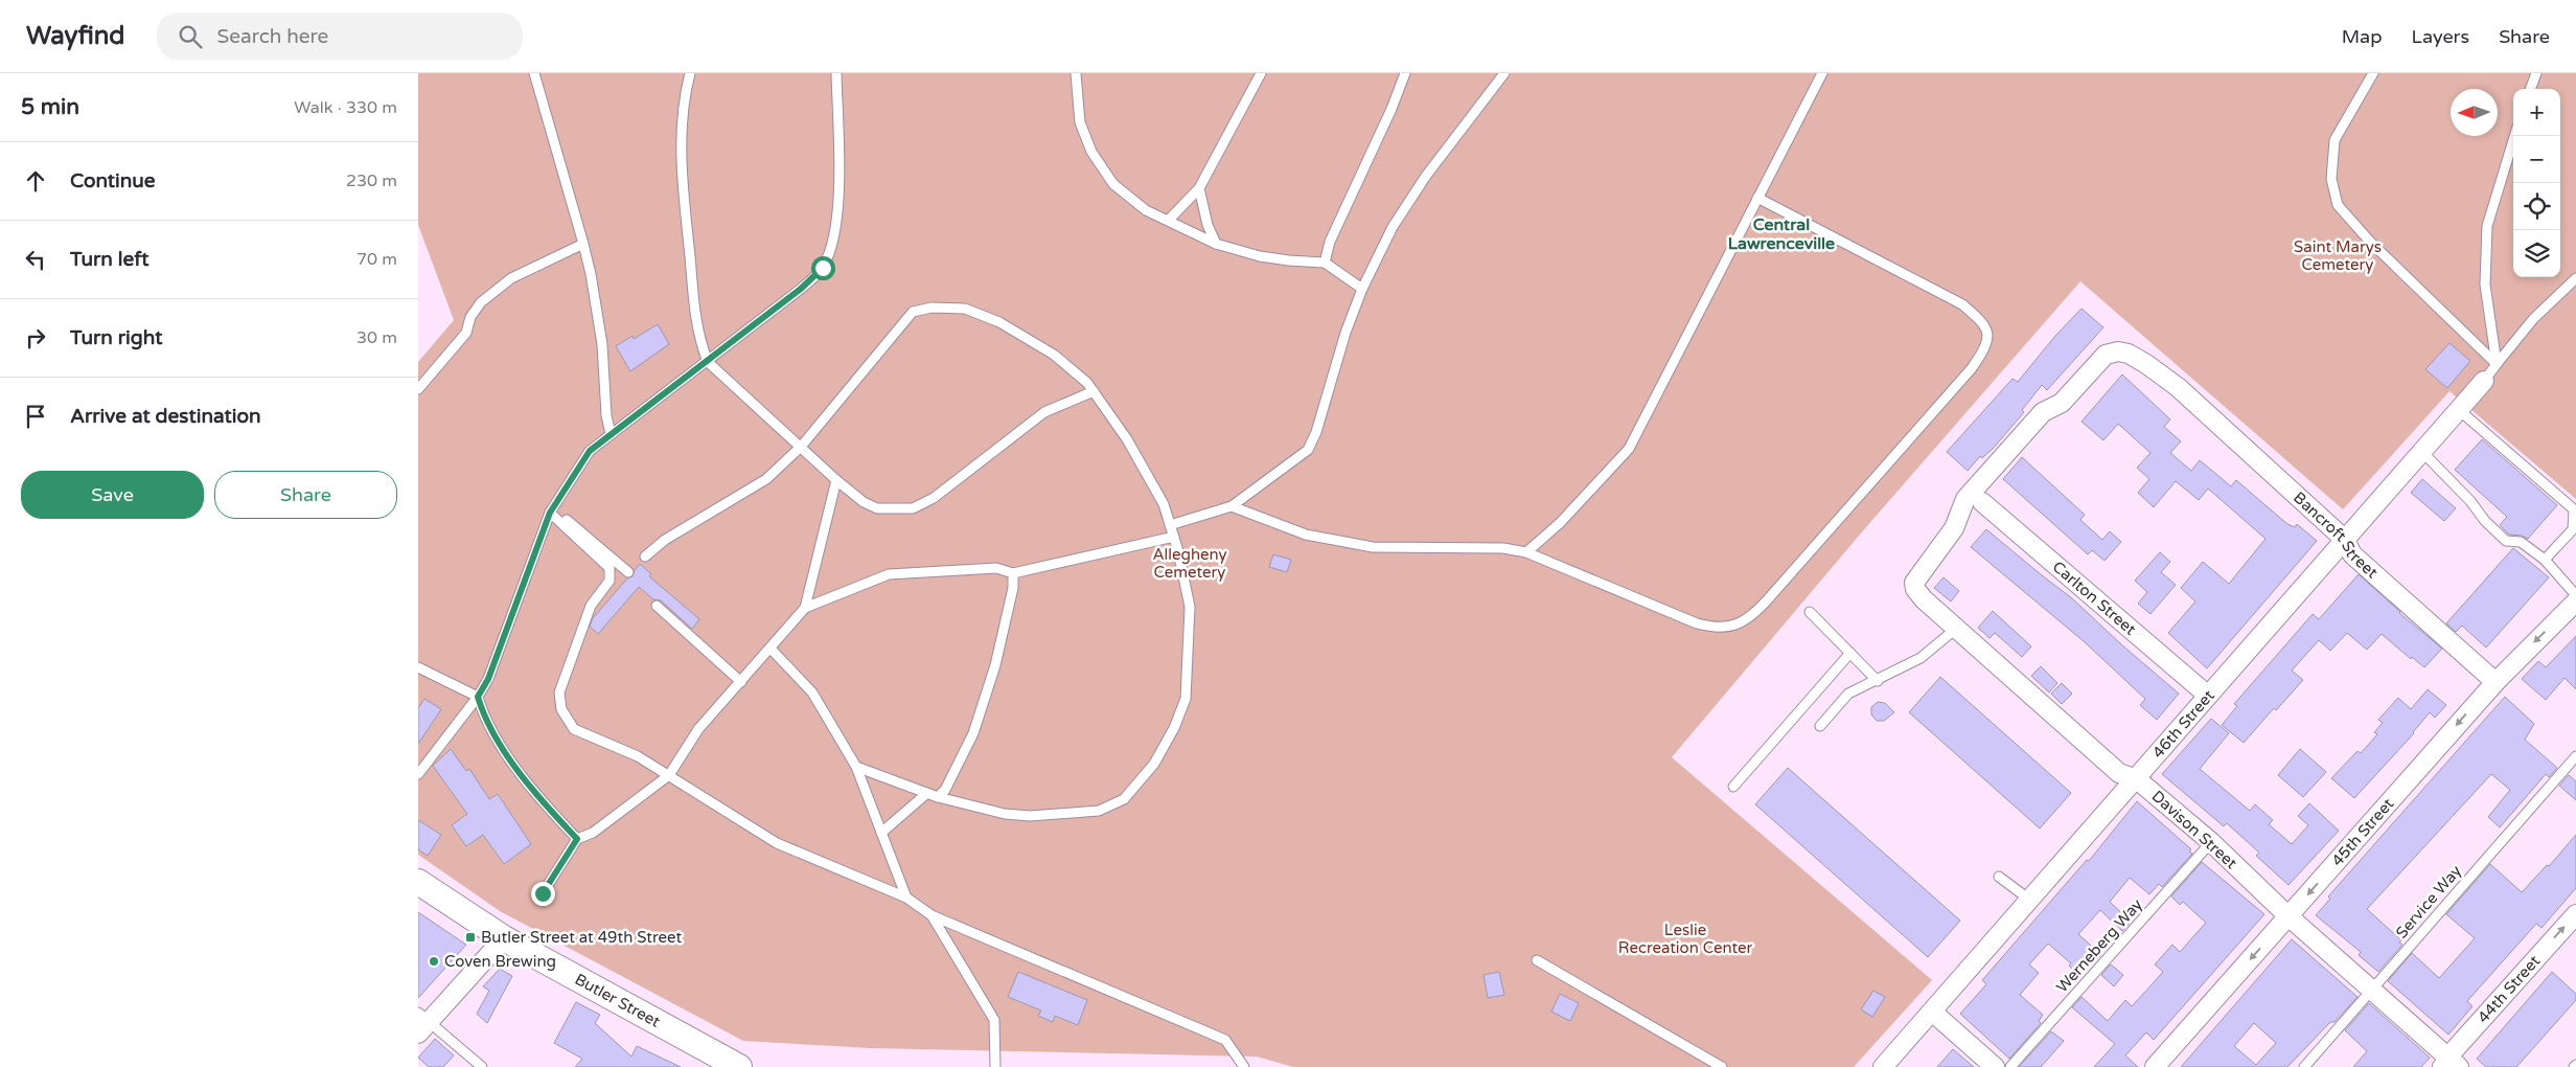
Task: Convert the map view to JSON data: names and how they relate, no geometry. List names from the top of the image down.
{
  "streets": {
    "main road": ["Butler Street"],
    "street": [
      "Bancroft Street",
      "Carlton Street",
      "46th Street",
      "Davison Street",
      "45th Street",
      "44th Street"
    ],
    "lane": ["Service Way", "Werneberg Way"]
  },
  "crossings": [
    ["Bancroft Street", "46th Street"],
    ["Bancroft Street", "Davison Street"],
    ["Bancroft Street", "45th Street"],
    ["Carlton Street", "46th Street"],
    ["46th Street", "Davison Street"],
    ["Davison Street", "45th Street"],
    ["Davison Street", "Service Way"],
    ["Davison Street", "Werneberg Way"],
    ["Davison Street", "44th Street"]
  ],
  "one_way": ["45th Street", "44th Street"],
  "districts": ["Central Lawrenceville"],
  "parks": ["Saint Marys Cemetery", "Allegheny Cemetery", "Leslie Recreation Center"],
  "places": {
    "transit": ["Butler Street at 49th Street"],
    "other": ["Coven Brewing"]
  },
  "north": "left",
  "page": {
    "header": "Wayfind",
    "search": "Search here",
    "nav": ["Map", "Layers", "Share"],
    "heading": ["5 min", "Walk · 330 m"],
    "map_buttons": ["+", "−"],
    "list": [
      ["Continue", "230 m"],
      ["Turn left", "70 m"],
      ["Turn right", "30 m"],
      "Arrive at destination"
    ],
    "buttons": ["Save", "Share"]
  }
}
